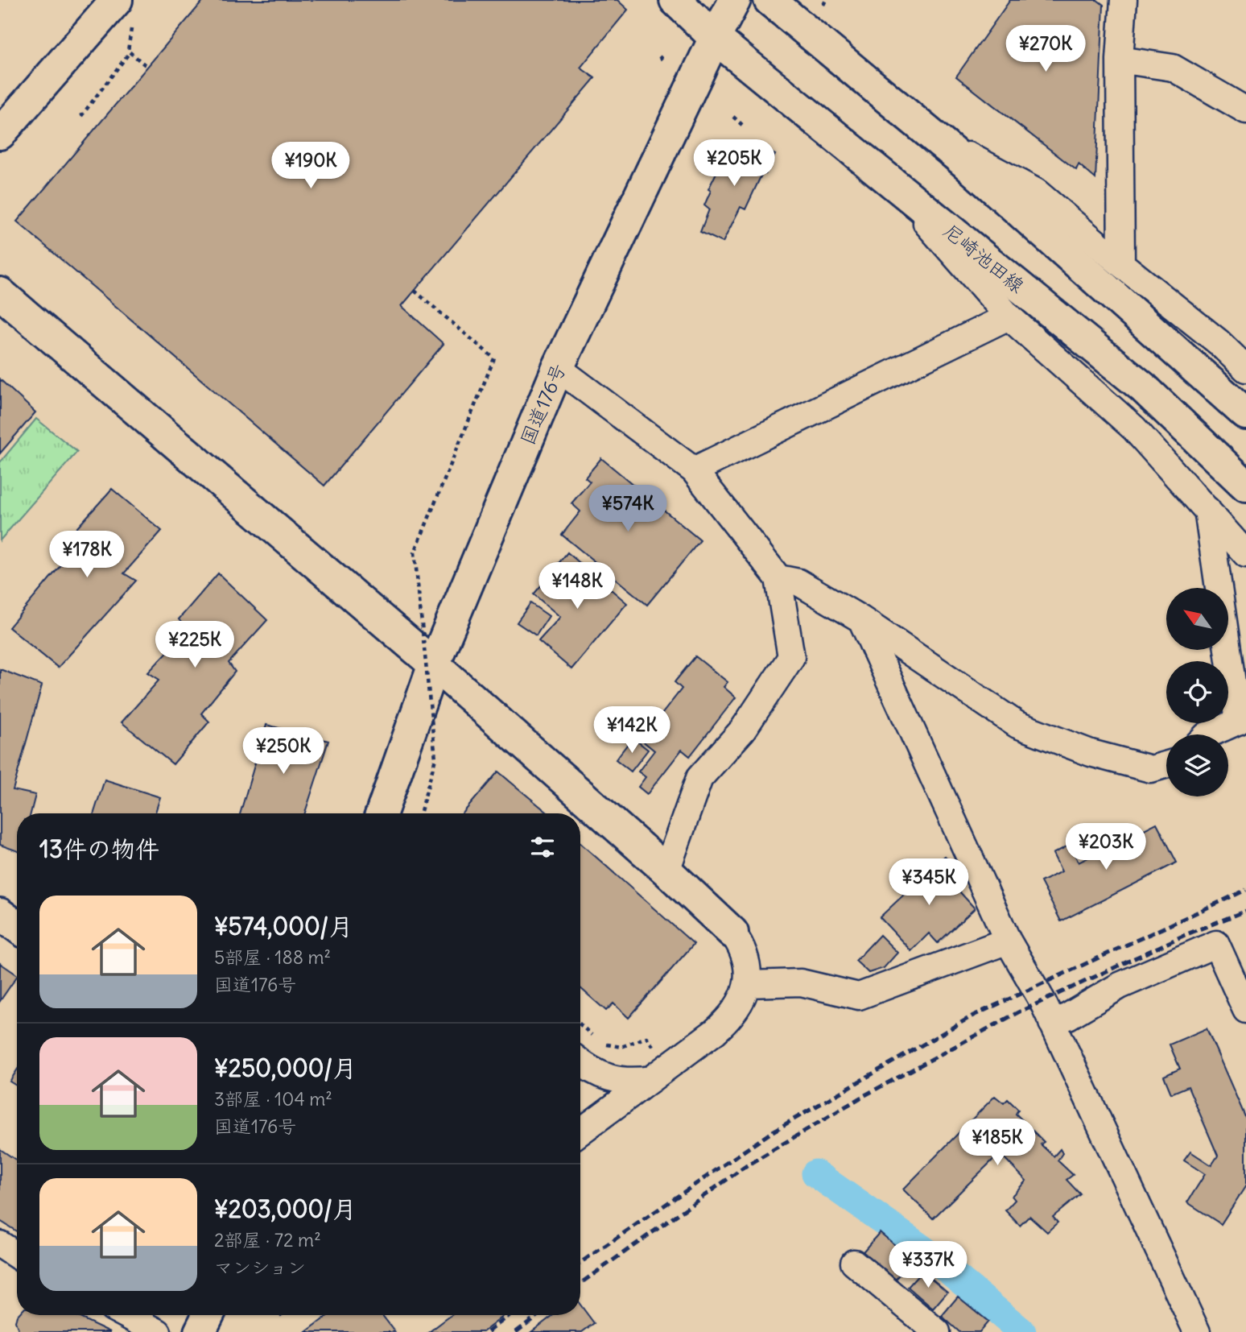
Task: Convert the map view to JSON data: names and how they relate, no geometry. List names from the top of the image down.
{
  "streets": {
    "main road": ["尼崎池田線", "国道176号"]
  },
  "crossings": [
    ["尼崎池田線", "国道176号"]
  ],
  "north": "top left",
  "page": {
    "price": [
      "¥270K",
      "¥205K",
      "¥190K",
      "¥574K",
      "¥178K",
      "¥148K",
      "¥225K",
      "¥142K",
      "¥250K",
      "¥203K",
      "¥345K",
      "¥185K",
      "¥337K"
    ],
    "heading": "13件の物件",
    "list": [
      {
        "name": "¥574,000/月",
        "note": "5部屋 · 188 m² · 国道176号"
      },
      {
        "name": "¥250,000/月",
        "note": "3部屋 · 104 m² · 国道176号"
      },
      {
        "name": "¥203,000/月",
        "note": "2部屋 · 72 m² · マンション"
      }
    ]
  }
}
